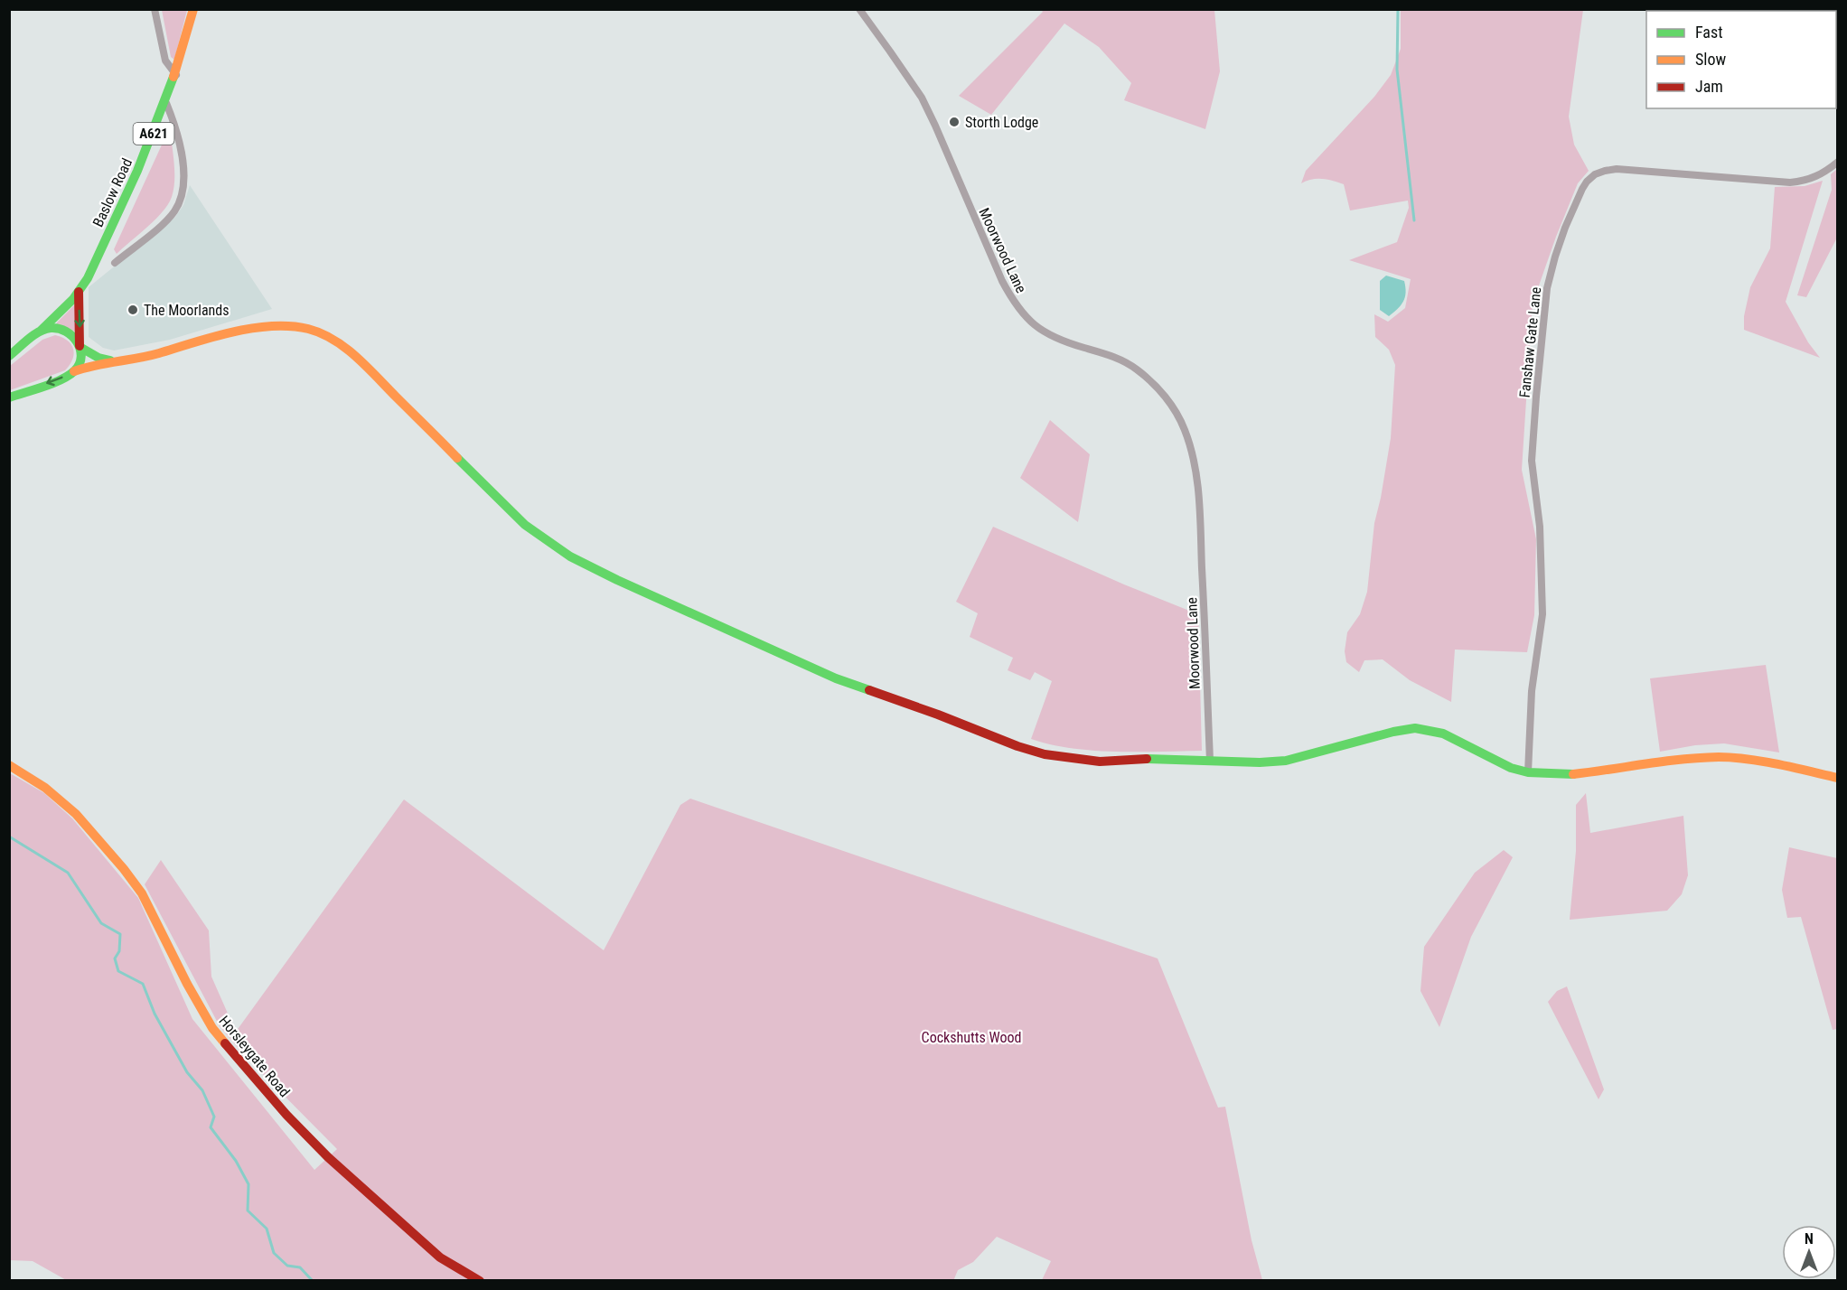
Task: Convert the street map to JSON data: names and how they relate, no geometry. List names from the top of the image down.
{
  "streets": {
    "main road": ["A621", "Baslow Road", "Horsleygate Road"],
    "street": ["Moorwood Lane", "Fanshaw Gate Lane"]
  },
  "crossings": [
    ["A621", "Baslow Road"]
  ],
  "parks": ["Cockshutts Wood"],
  "places": ["Storth Lodge", "The Moorlands"],
  "legend": ["Fast", "Slow", "Jam"],
  "north": "top"
}
